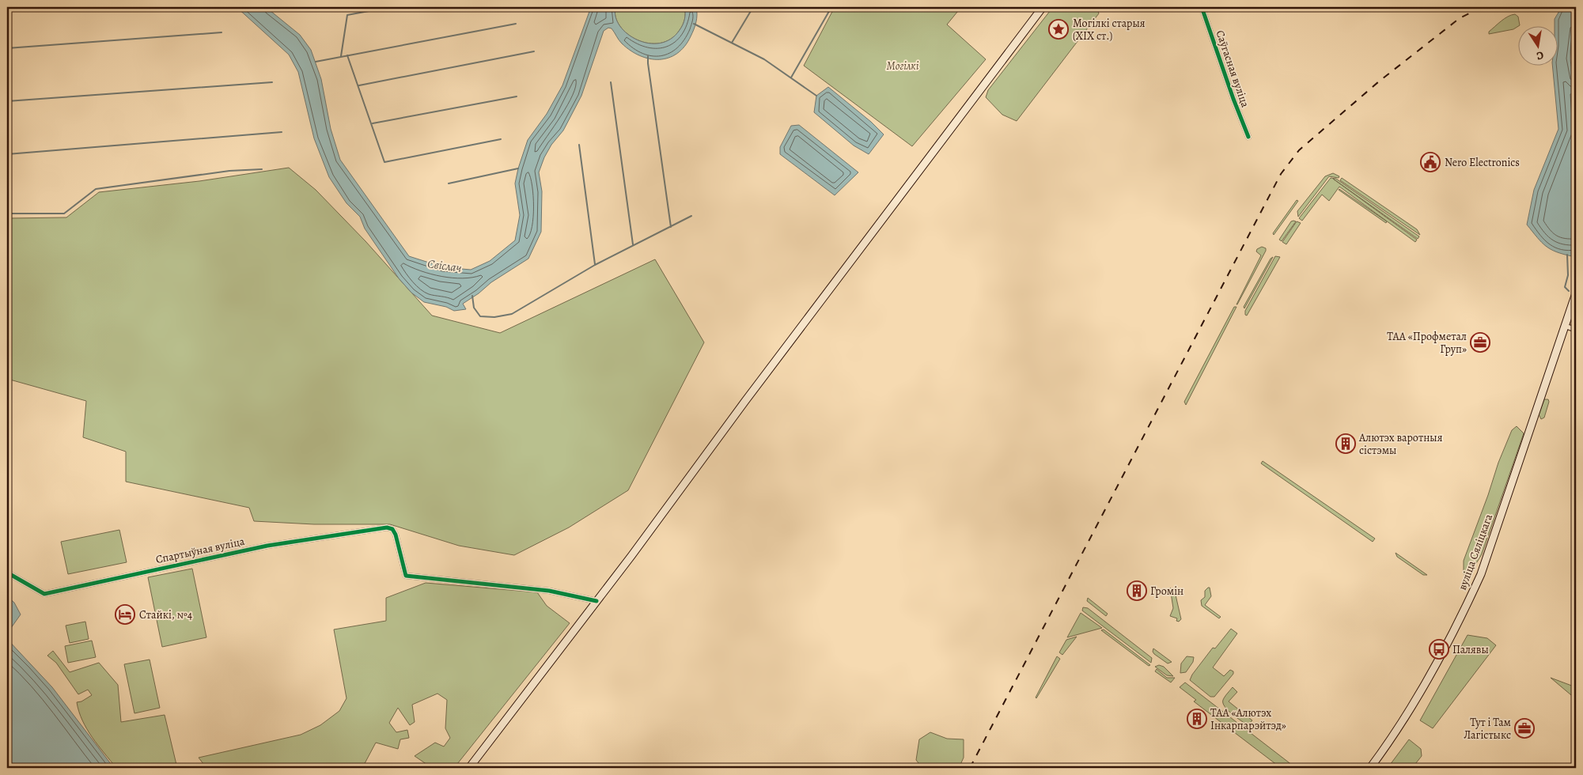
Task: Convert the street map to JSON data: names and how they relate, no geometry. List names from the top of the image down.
{
  "streets": {
    "main road": ["вуліца Сяліцкага"],
    "street": ["Саўгасная вуліца", "Спартыўная вуліца"]
  },
  "water": ["Свіслач"],
  "parks": ["Могілкі"],
  "places": {
    "place": ["Могілкі старыя (XIX ст.)"],
    "public building": ["Nero Electronics"],
    "office": ["ТАА «Профметал Груп»", "Тут і Там Лагістыкс"],
    "building": ["Алютэх варотныя сістэмы", "Громін", "ТАА «Алютэх Інкарпарэйтэд»"],
    "hotel": ["Стайкі, №4"],
    "bus stop": ["Палявы"]
  },
  "north": "bottom"
}
